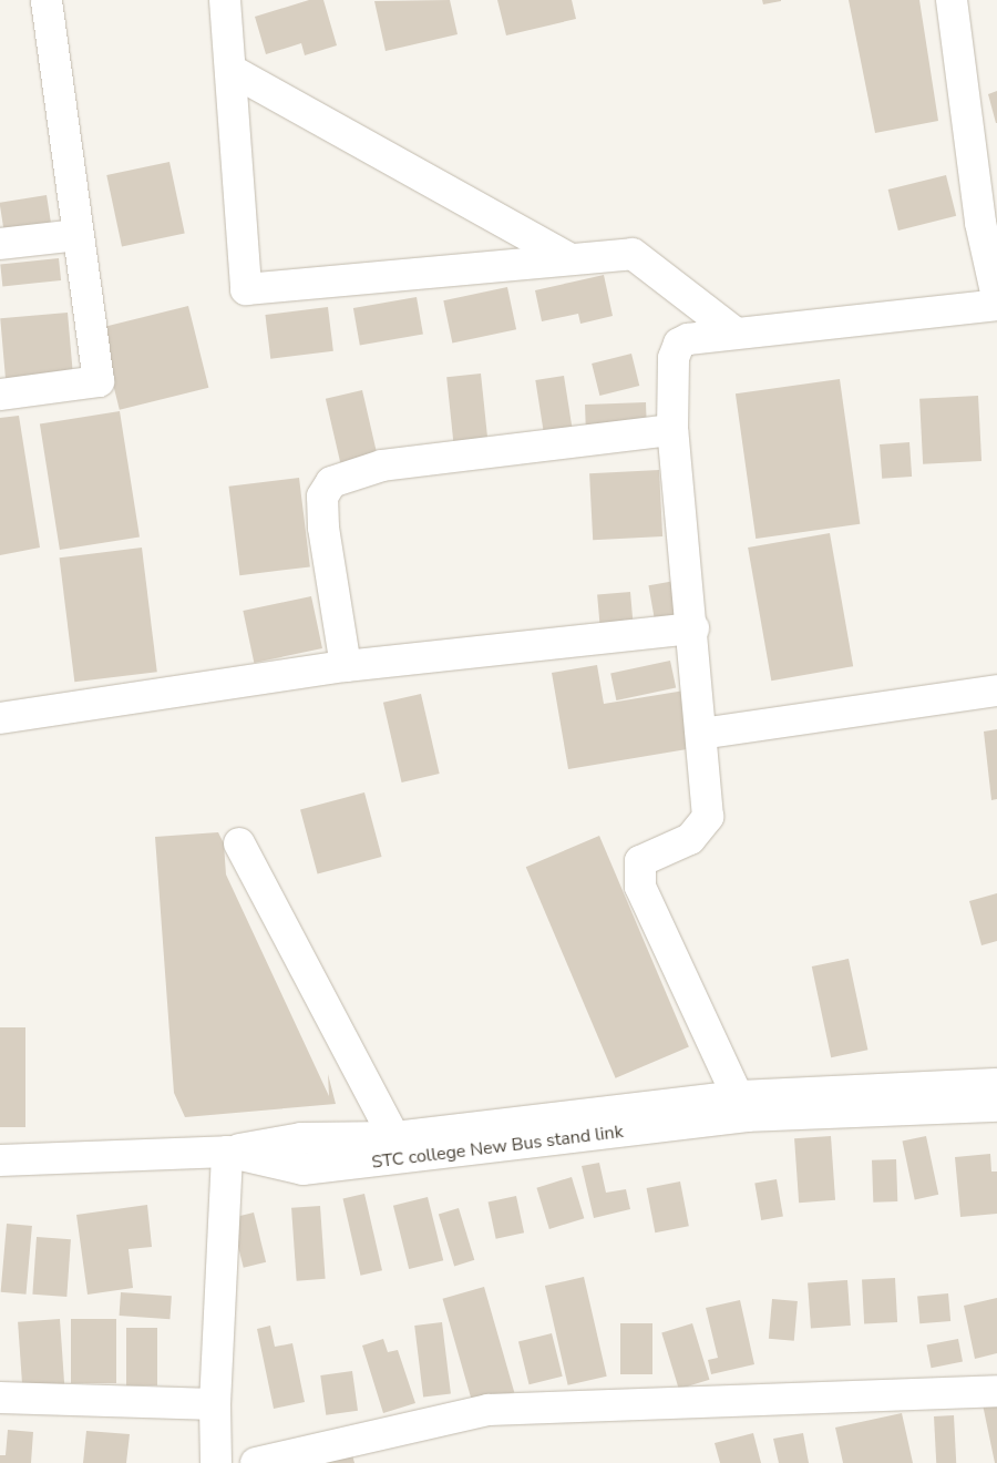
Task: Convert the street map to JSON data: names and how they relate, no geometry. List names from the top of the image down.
{
  "streets": {
    "street": ["STC college New Bus stand link"]
  }
}
